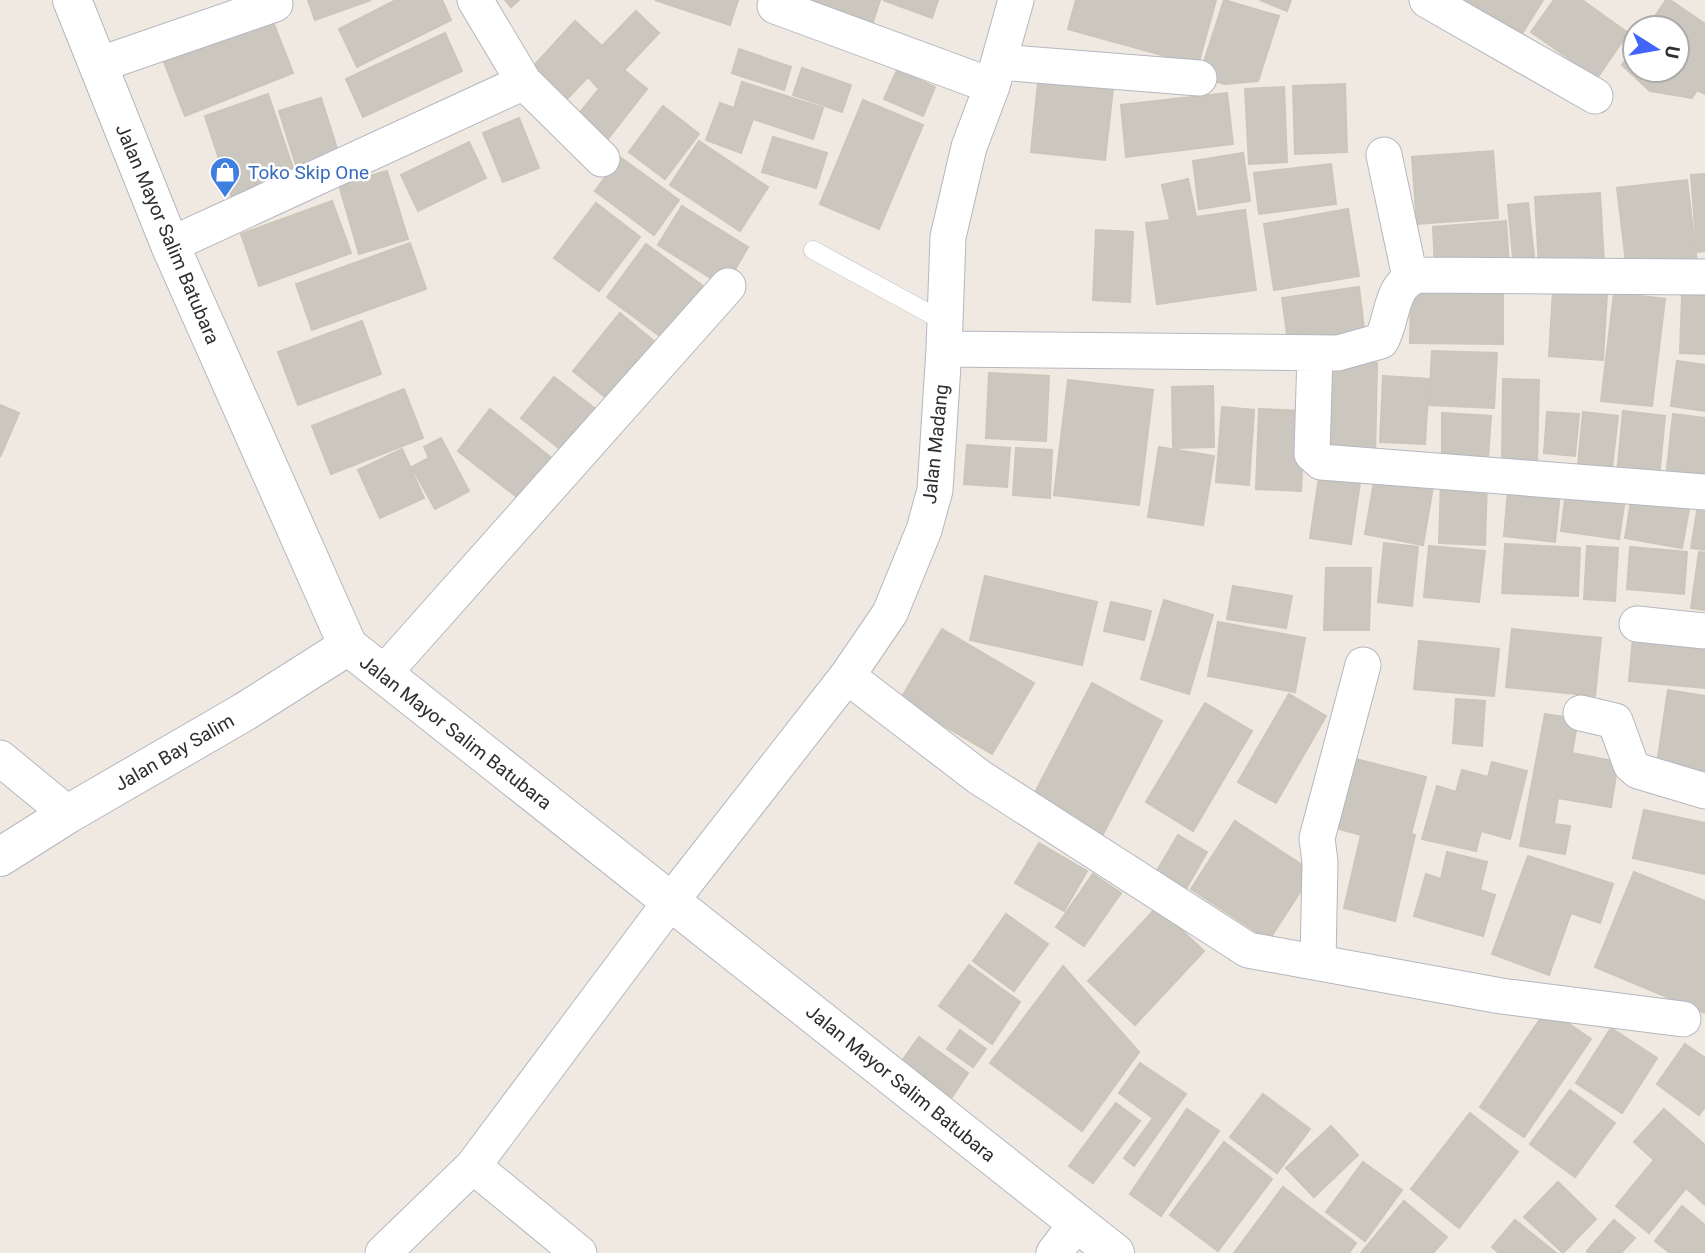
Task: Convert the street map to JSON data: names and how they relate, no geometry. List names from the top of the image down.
{
  "streets": {
    "street": ["Jalan Mayor Salim Batubara", "Jalan Madang", "Jalan Bay Salim"]
  },
  "crossings": [
    ["Jalan Mayor Salim Batubara", "Jalan Madang"],
    ["Jalan Mayor Salim Batubara", "Jalan Bay Salim"]
  ],
  "places": {
    "shop": ["Toko Skip One"]
  },
  "north": "right"
}
